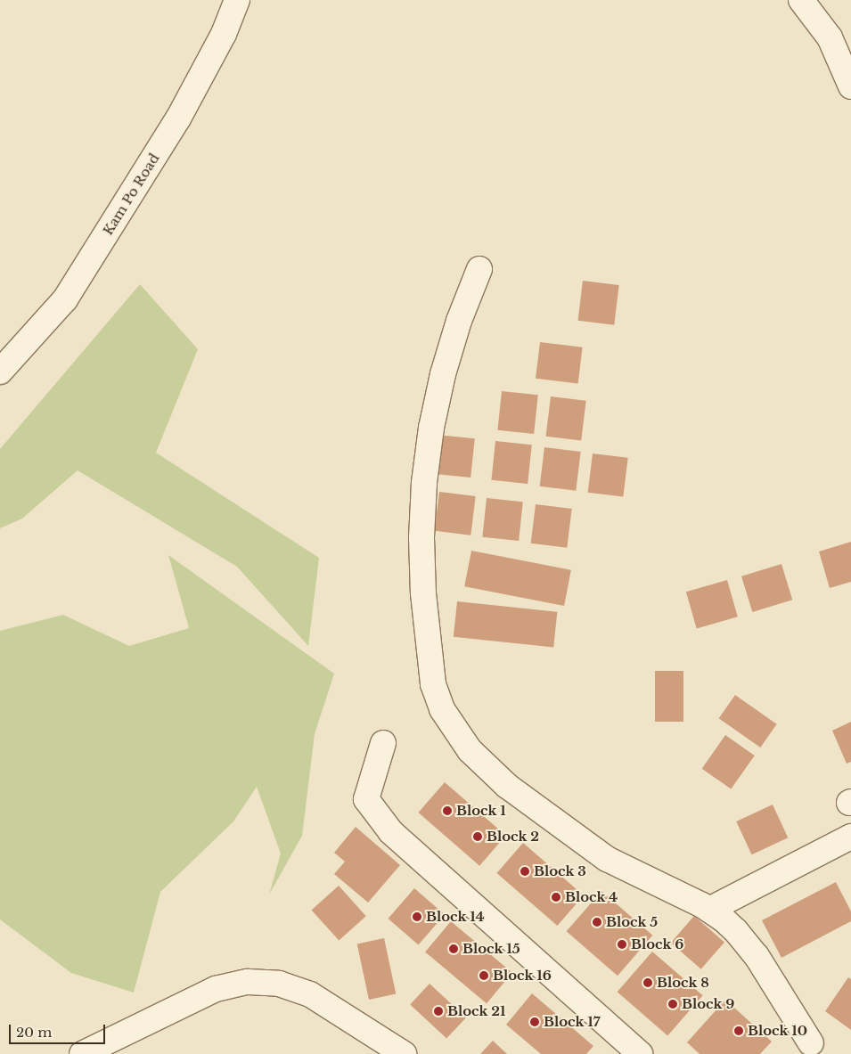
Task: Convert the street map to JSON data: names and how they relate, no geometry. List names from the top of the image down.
{
  "streets": {
    "street": ["Kam Po Road"]
  },
  "places": [
    "Block 1",
    "Block 2",
    "Block 3",
    "Block 4",
    "Block 14",
    "Block 5",
    "Block 6",
    "Block 15",
    "Block 16",
    "Block 8",
    "Block 9",
    "Block 21",
    "Block 17",
    "Block 10"
  ],
  "scale_bar": "20 m"
}
